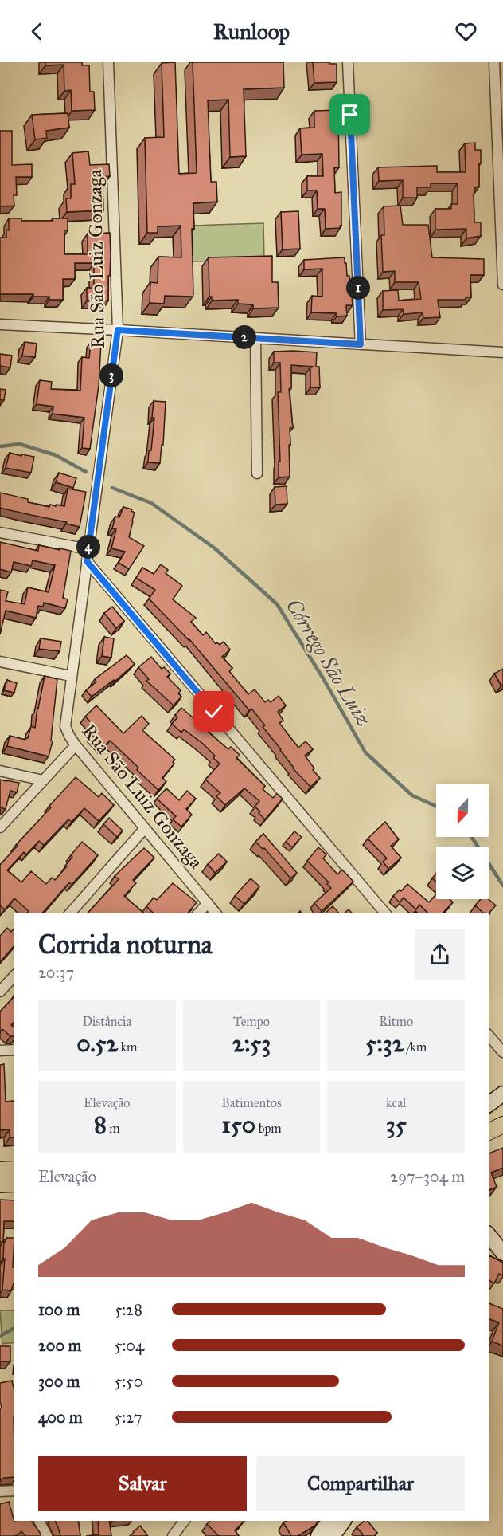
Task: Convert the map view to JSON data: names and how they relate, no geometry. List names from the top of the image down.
{
  "streets": {
    "street": ["Rua São Luiz Gonzaga"]
  },
  "water": ["Córrego São Luiz"],
  "north": "bottom",
  "page": {
    "header": "Runloop",
    "pins": [
      "1",
      "2",
      "3",
      "4"
    ],
    "heading": ["Corrida noturna", "20:37"],
    "stats": [
      ["Distância", "0.52 km"],
      ["Tempo", "2:53"],
      ["Ritmo", "5:32 /km"],
      ["Elevação", "8 m"],
      ["Batimentos", "150 bpm"],
      ["kcal", "35"]
    ],
    "chart": ["Elevação", "297–304 m"],
    "list": [
      {
        "name": "100 m",
        "note": "5:28"
      },
      {
        "name": "200 m",
        "note": "5:04"
      },
      {
        "name": "300 m",
        "note": "5:50"
      },
      {
        "name": "400 m",
        "note": "5:27"
      }
    ],
    "buttons": ["Salvar", "Compartilhar"]
  }
}
